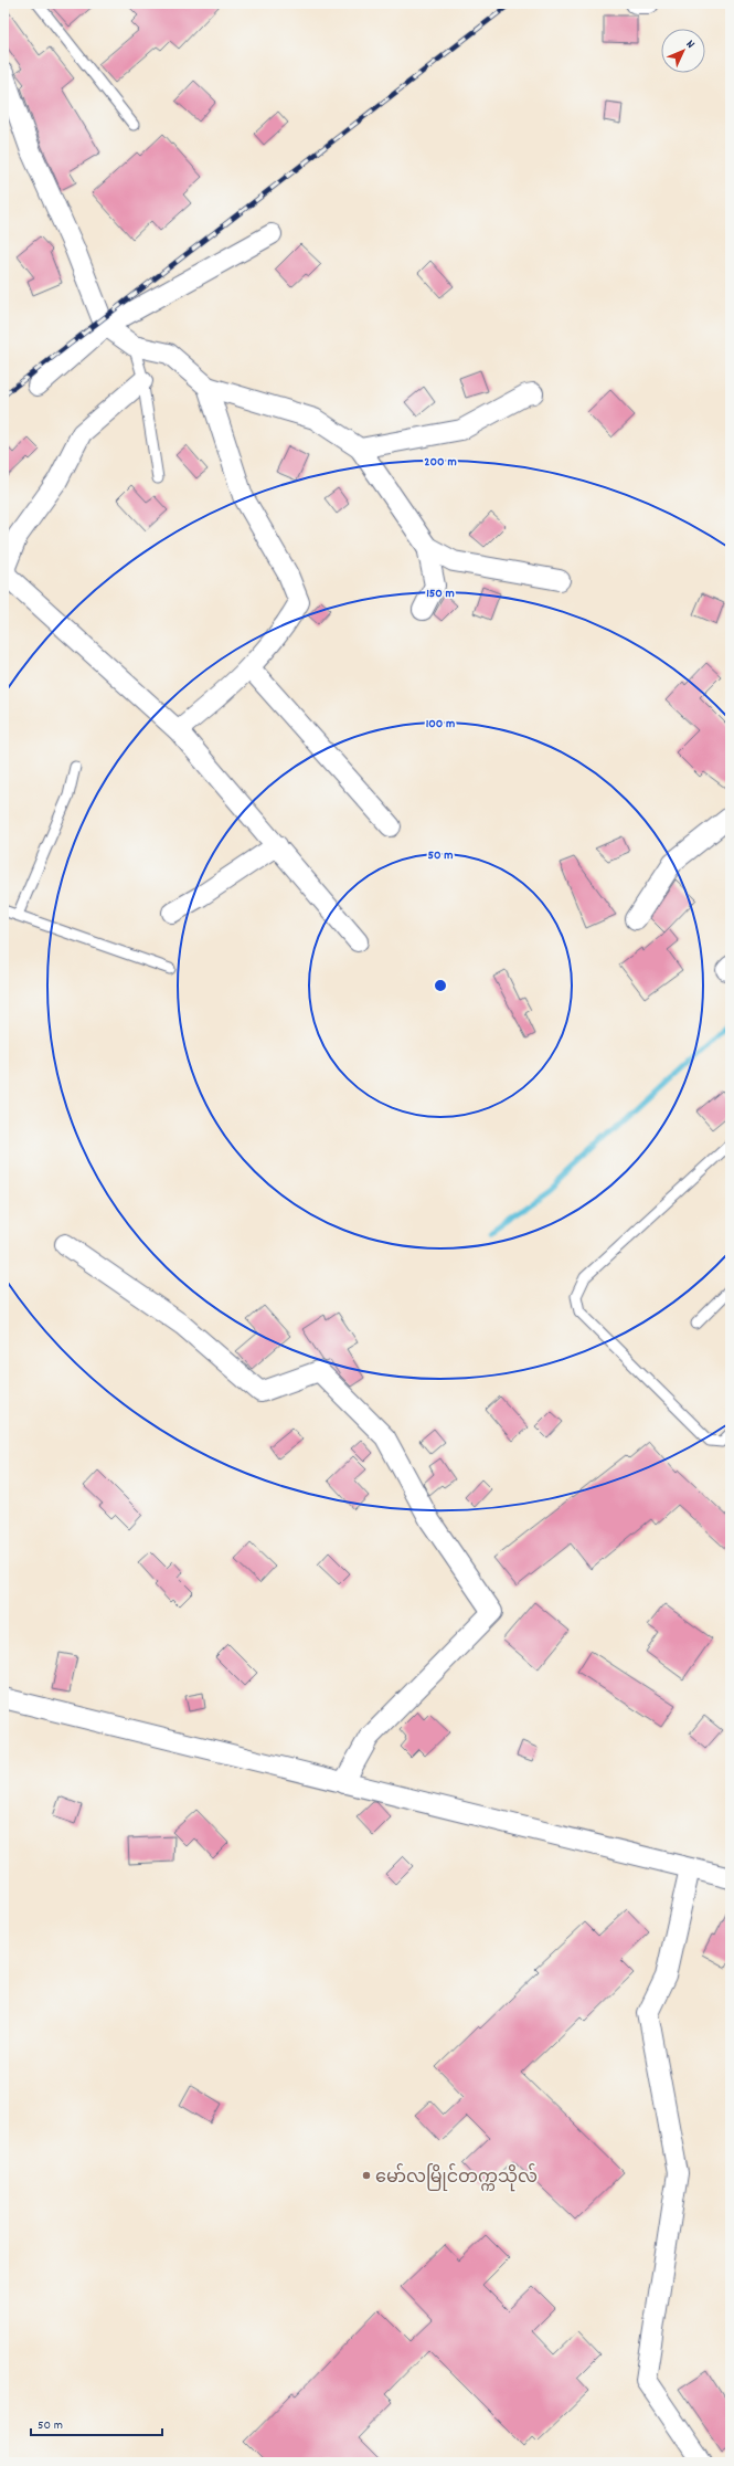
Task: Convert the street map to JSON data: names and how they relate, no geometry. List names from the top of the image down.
{
  "places": ["မော်လမြိုင်တက္ကသိုလ်"],
  "scale_bar": "50 m",
  "north": "top right",
  "rings": [
    "200 m",
    "150 m",
    "100 m",
    "50 m"
  ]
}
